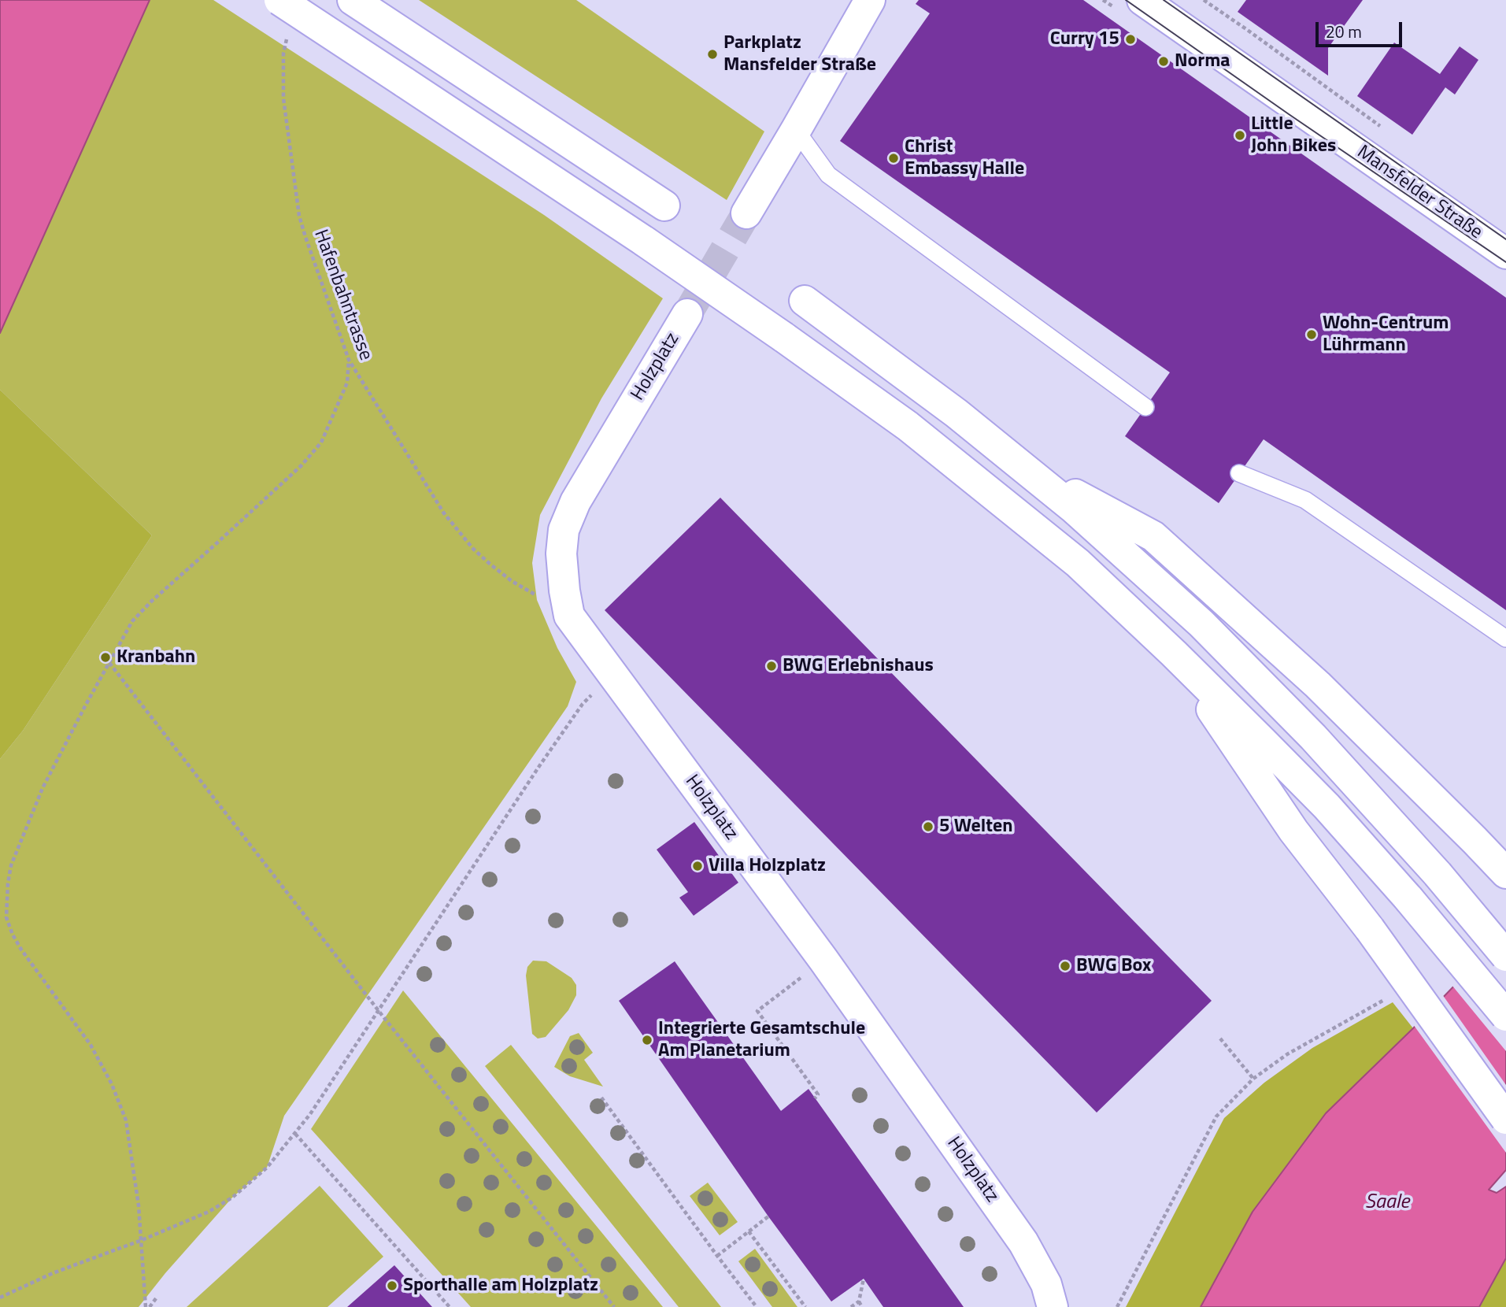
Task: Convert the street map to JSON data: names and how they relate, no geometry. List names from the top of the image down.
{
  "streets": {
    "main road": ["Mansfelder Straße", "Holzplatz"],
    "path": ["Hafenbahntrasse"]
  },
  "crossings": [
    ["Hafenbahntrasse", "Holzplatz"]
  ],
  "water": ["Saale"],
  "places": [
    "Curry 15",
    "Parkplatz Mansfelder Straße",
    "Norma",
    "Little John Bikes",
    "Christ Embassy Halle",
    "Wohn-Centrum Lührmann",
    "Kranbahn",
    "BWG Erlebnishaus",
    "5 Welten",
    "Villa Holzplatz",
    "BWG Box",
    "Integrierte Gesamtschule Am Planetarium",
    "Sporthalle am Holzplatz"
  ],
  "scale_bar": "20 m"
}
